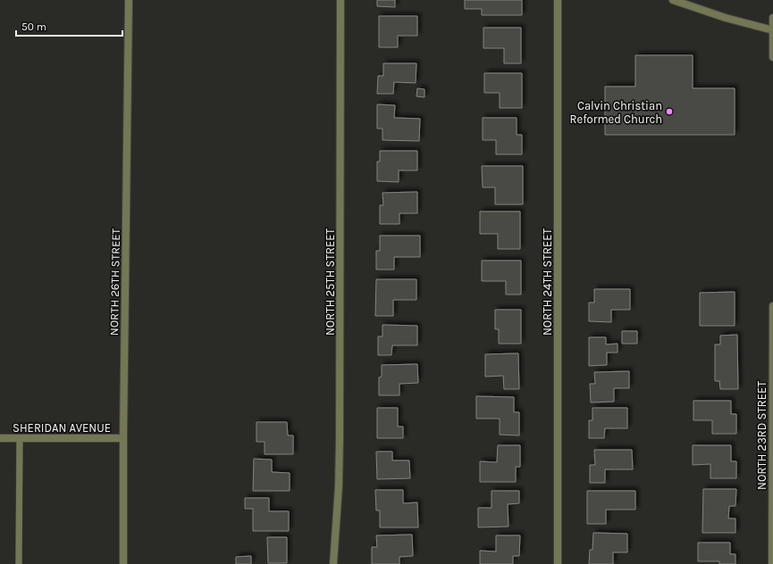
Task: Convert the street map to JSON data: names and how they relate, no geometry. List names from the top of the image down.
{
  "streets": {
    "street": [
      "NORTH 26TH STREET",
      "NORTH 25TH STREET",
      "NORTH 24TH STREET",
      "SHERIDAN AVENUE",
      "NORTH 23RD STREET"
    ]
  },
  "crossings": [
    ["NORTH 26TH STREET", "SHERIDAN AVENUE"]
  ],
  "places": ["Calvin Christian Reformed Church"],
  "scale_bar": "50 m"
}
